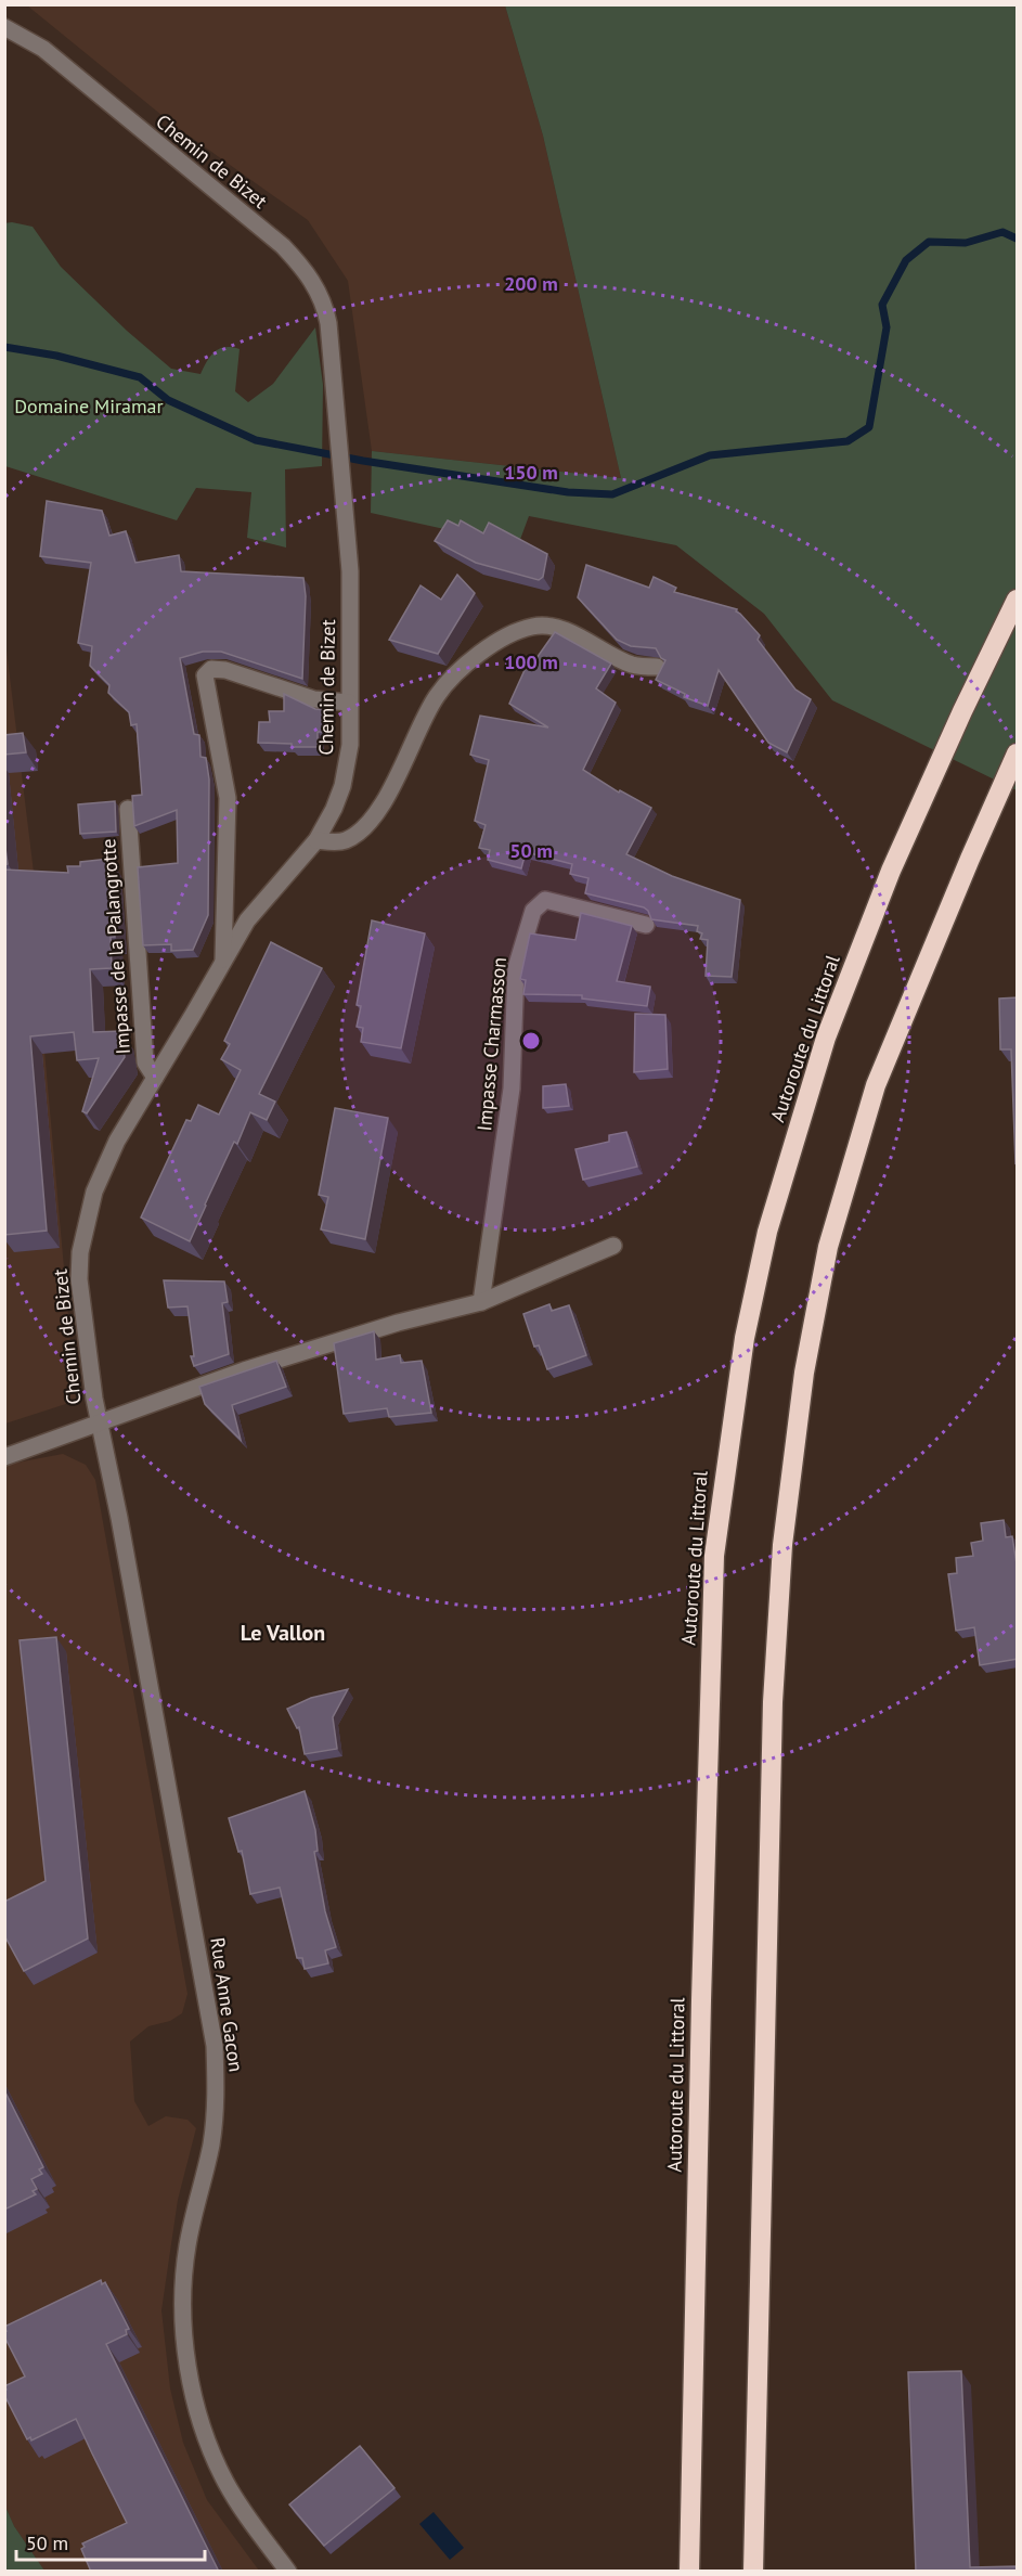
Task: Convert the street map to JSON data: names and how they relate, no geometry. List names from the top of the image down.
{
  "streets": {
    "highway": ["Autoroute du Littoral"],
    "street": [
      "Chemin de Bizet",
      "Impasse de la Palangrotte",
      "Impasse Charmasson",
      "Rue Anne Gacon"
    ]
  },
  "crossings": [
    ["Chemin de Bizet", "Impasse de la Palangrotte"],
    ["Chemin de Bizet", "Rue Anne Gacon"]
  ],
  "districts": ["Le Vallon"],
  "parks": ["Domaine Miramar"],
  "scale_bar": "50 m",
  "rings": [
    "200 m",
    "150 m",
    "100 m",
    "50 m"
  ]
}
